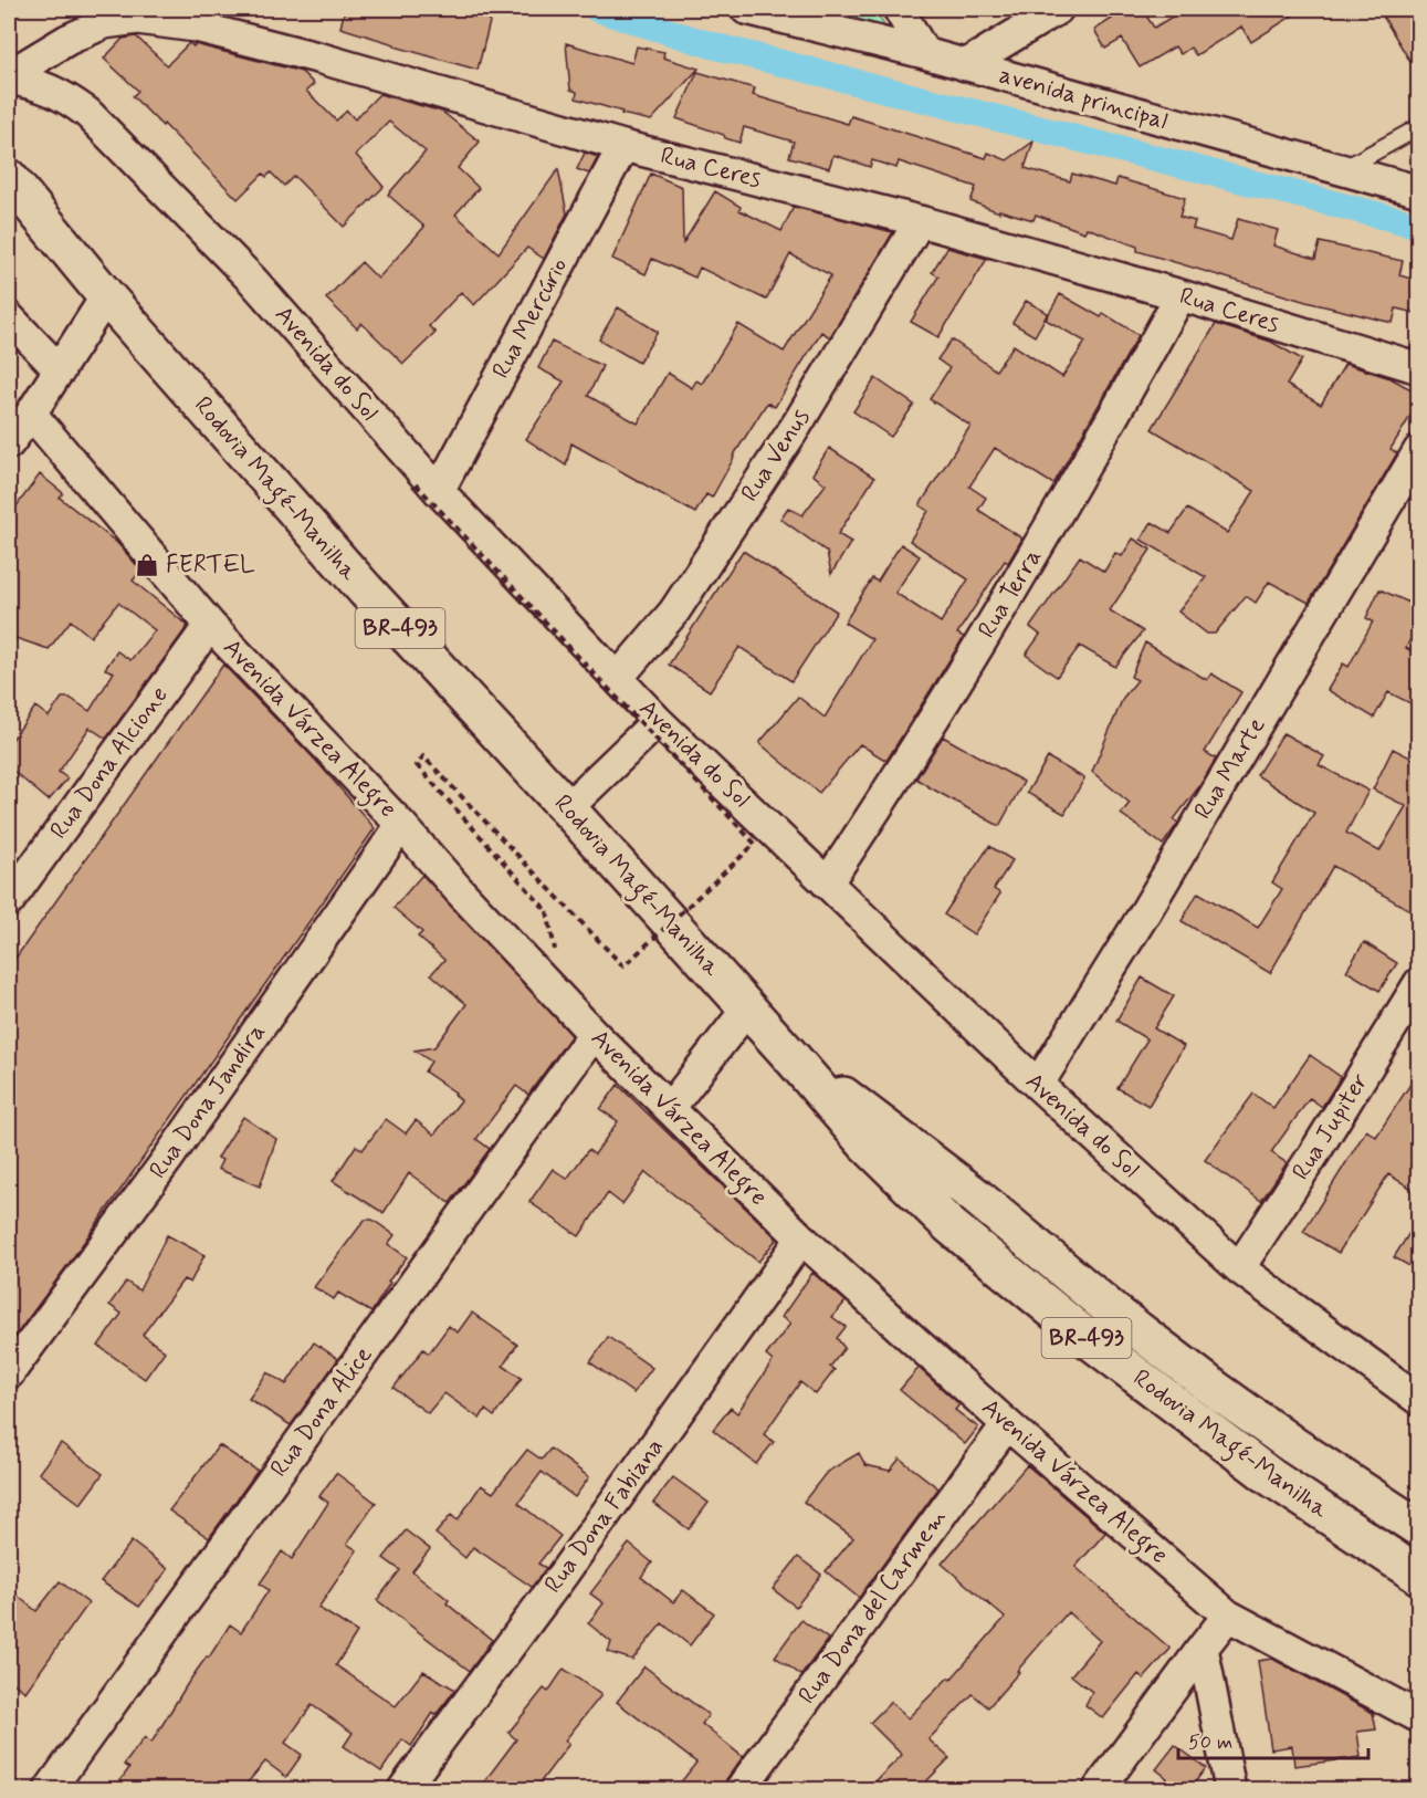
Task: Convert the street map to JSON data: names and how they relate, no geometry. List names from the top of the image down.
{
  "streets": {
    "highway": ["Rodovia Magé-Manilha", "BR-493"],
    "street": [
      "avenida principal",
      "Rua Ceres",
      "Rua Mercúrio",
      "Avenida do Sol",
      "Rua Venus",
      "Rua Terra",
      "Avenida Várzea Alegre",
      "Rua Dona Alcione",
      "Rua Marte",
      "Rua Dona Jandira",
      "Rua Jupiter",
      "Rua Dona Alice",
      "Rua Dona Fabiana",
      "Rua Dona del Carmem"
    ]
  },
  "crossings": [
    ["Rua Ceres", "Rua Mercúrio"],
    ["Rua Ceres", "Avenida do Sol"],
    ["Rua Ceres", "Rua Venus"],
    ["Rua Ceres", "Rua Terra"],
    ["Rua Mercúrio", "Avenida do Sol"],
    ["Avenida do Sol", "Rua Venus"],
    ["Avenida do Sol", "Rua Terra"],
    ["Avenida do Sol", "Rua Marte"],
    ["Avenida do Sol", "Rua Jupiter"],
    ["Avenida Várzea Alegre", "Rua Dona Alcione"],
    ["Avenida Várzea Alegre", "Rua Dona Jandira"],
    ["Avenida Várzea Alegre", "Rua Dona Alice"],
    ["Avenida Várzea Alegre", "Rua Dona Fabiana"],
    ["Avenida Várzea Alegre", "Rua Dona del Carmem"]
  ],
  "places": {
    "shop": ["FERTEL"]
  },
  "scale_bar": "50 m"
}
